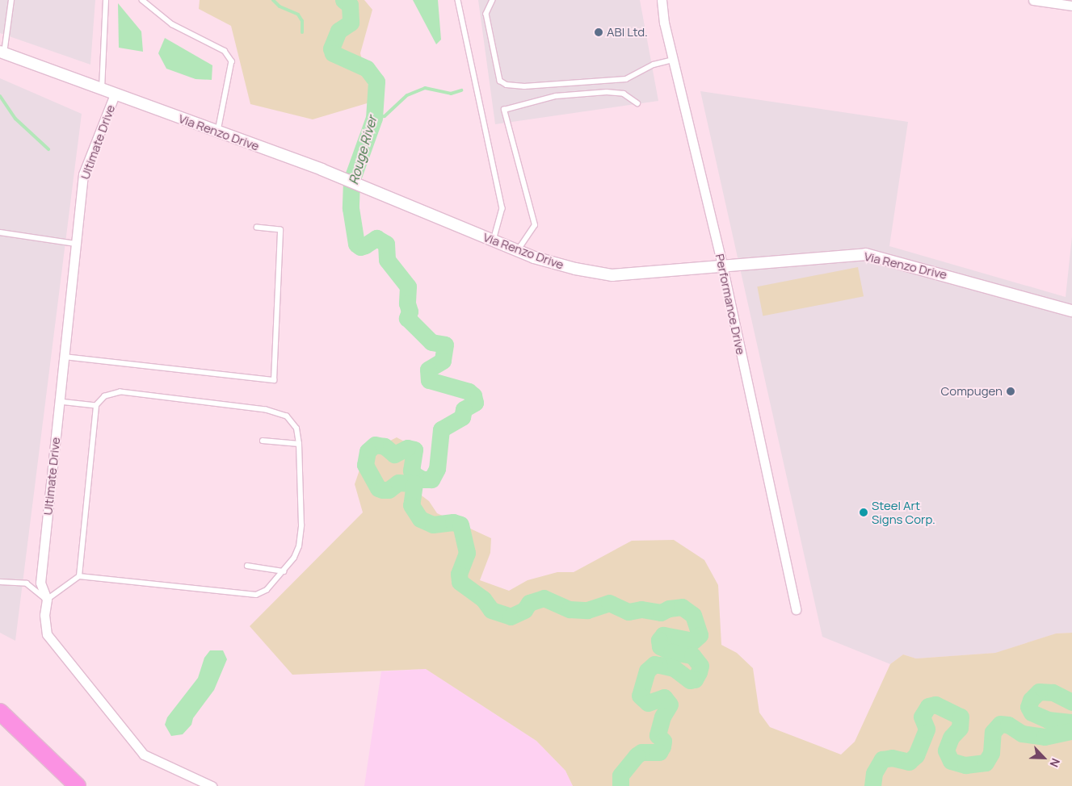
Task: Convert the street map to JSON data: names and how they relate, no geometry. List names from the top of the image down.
{
  "streets": {
    "street": ["Via Renzo Drive", "Ultimate Drive", "Performance Drive"]
  },
  "crossings": [
    ["Via Renzo Drive", "Ultimate Drive"],
    ["Via Renzo Drive", "Performance Drive"]
  ],
  "water": ["Rouge River"],
  "places": ["ABI Ltd.", "Compugen", "Steel Art Signs Corp."],
  "north": "bottom right"
}
